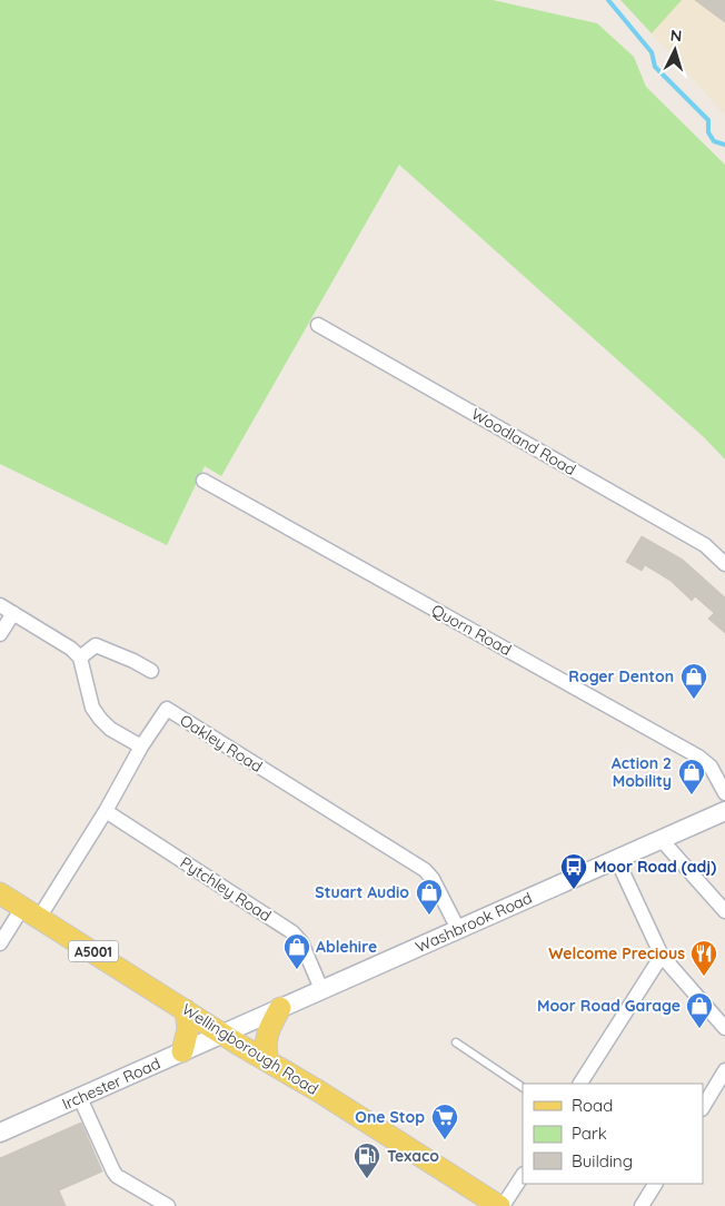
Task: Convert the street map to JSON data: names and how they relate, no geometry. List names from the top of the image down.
{
  "streets": {
    "main road": [
      "Washbrook Road",
      "A5001",
      "Wellingborough Road",
      "Irchester Road"
    ],
    "street": [
      "Woodland Road",
      "Quorn Road",
      "Oakley Road",
      "Pytchley Road"
    ]
  },
  "crossings": [
    ["Oakley Road", "Pytchley Road"],
    ["Oakley Road", "Washbrook Road"],
    ["Oakley Road", "Wellingborough Road"],
    ["Pytchley Road", "Washbrook Road"],
    ["Washbrook Road", "Wellingborough Road"],
    ["Washbrook Road", "Irchester Road"],
    ["Wellingborough Road", "Irchester Road"]
  ],
  "places": {
    "shop": [
      "Roger Denton",
      "Action 2 Mobility",
      "Stuart Audio",
      "Ablehire",
      "Moor Road Garage"
    ],
    "bus stop": ["Moor Road (adj)"],
    "restaurant": ["Welcome Precious"],
    "supermarket": ["One Stop"],
    "fuel station": ["Texaco"]
  },
  "legend": ["Road", "Park", "Building"],
  "north": "top"
}
